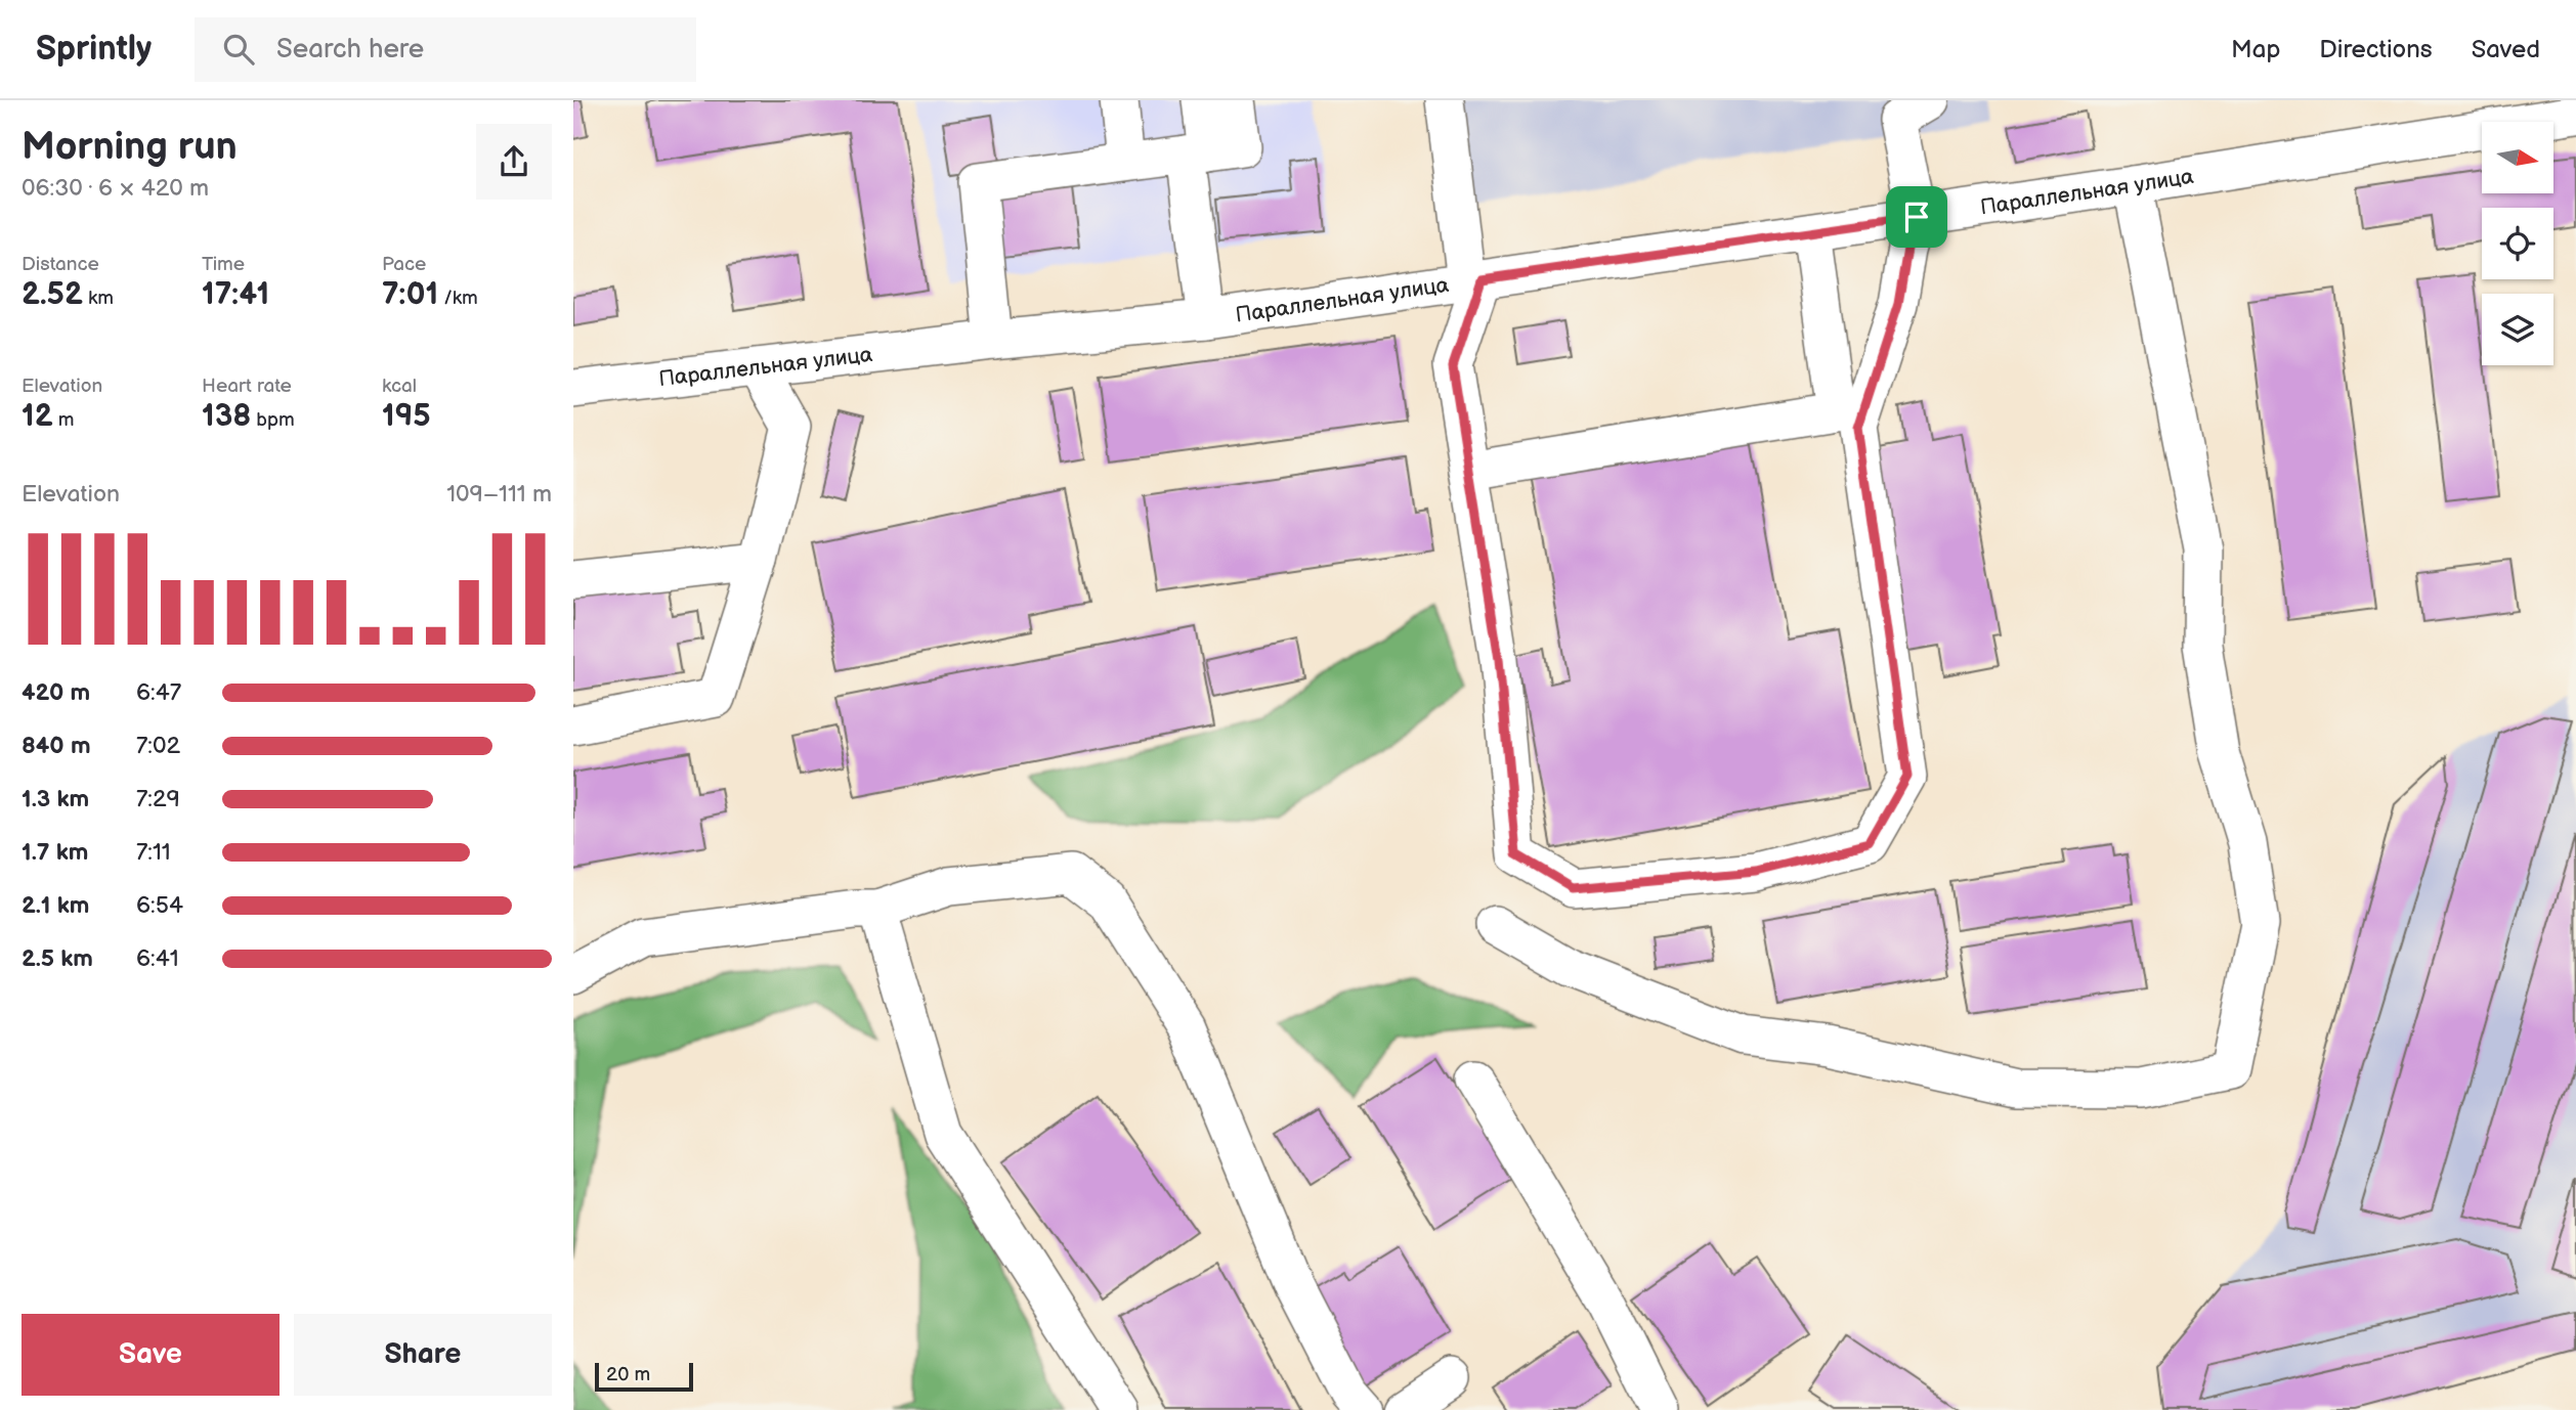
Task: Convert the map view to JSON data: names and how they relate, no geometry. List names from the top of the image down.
{
  "streets": {
    "street": ["Параллельная улица"]
  },
  "scale_bar": "20 m",
  "north": "right",
  "page": {
    "header": "Sprintly",
    "search": "Search here",
    "nav": ["Map", "Directions", "Saved"],
    "heading": ["Morning run", "06:30 · 6 × 420 m"],
    "stats": [
      ["Distance", "2.52 km"],
      ["Time", "17:41"],
      ["Pace", "7:01 /km"],
      ["Elevation", "12 m"],
      ["Heart rate", "138 bpm"],
      ["kcal", "195"]
    ],
    "chart": ["Elevation", "109–111 m"],
    "list": [
      {
        "name": "420 m",
        "note": "6:47"
      },
      {
        "name": "840 m",
        "note": "7:02"
      },
      {
        "name": "1.3 km",
        "note": "7:29"
      },
      {
        "name": "1.7 km",
        "note": "7:11"
      },
      {
        "name": "2.1 km",
        "note": "6:54"
      },
      {
        "name": "2.5 km",
        "note": "6:41"
      }
    ],
    "buttons": ["Save", "Share"],
    "scale": "20 m"
  }
}
